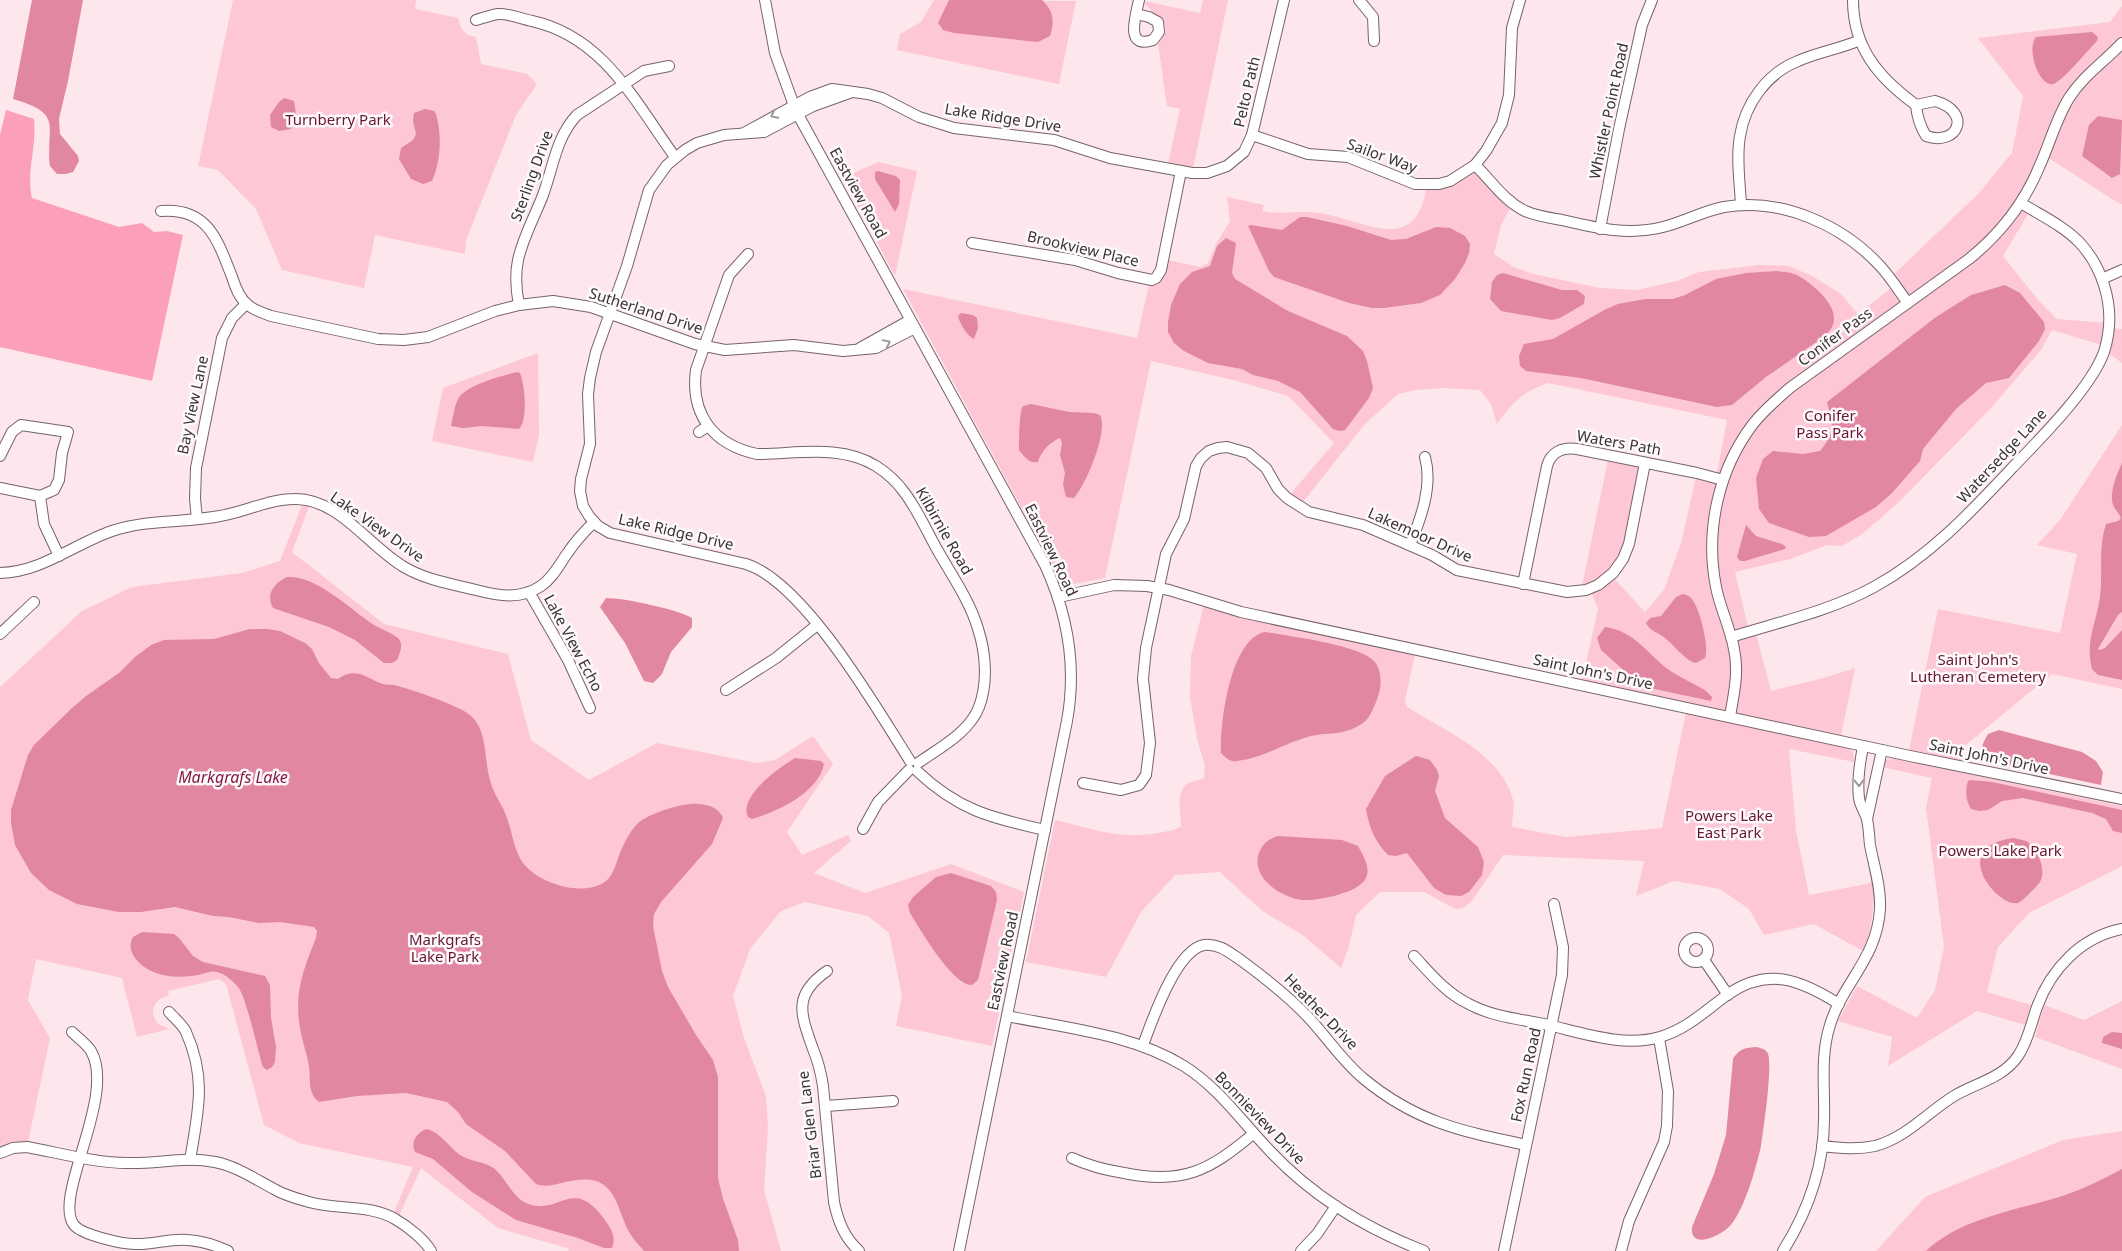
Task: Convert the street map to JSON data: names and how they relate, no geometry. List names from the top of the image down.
{
  "streets": {
    "street": [
      "Pelto Path",
      "Whistler Point Road",
      "Lake Ridge Drive",
      "Sailor Way",
      "Sterling Drive",
      "Eastview Road",
      "Brookview Place",
      "Sutherland Drive",
      "Conifer Pass",
      "Bay View Lane",
      "Waters Path",
      "Watersedge Lane",
      "Lake View Drive",
      "Kilbirnie Road",
      "Lakemoor Drive",
      "Lake View Echo",
      "Saint John's Drive",
      "Heather Drive",
      "Fox Run Road",
      "Bonnieview Drive",
      "Briar Glen Lane"
    ]
  },
  "crossings": [
    ["Pelto Path", "Lake Ridge Drive"],
    ["Pelto Path", "Sailor Way"],
    ["Pelto Path", "Brookview Place"],
    ["Lake Ridge Drive", "Eastview Road"],
    ["Lake Ridge Drive", "Brookview Place"],
    ["Lake Ridge Drive", "Sutherland Drive"],
    ["Lake Ridge Drive", "Lake View Drive"],
    ["Lake Ridge Drive", "Kilbirnie Road"],
    ["Sterling Drive", "Sutherland Drive"],
    ["Eastview Road", "Sutherland Drive"],
    ["Eastview Road", "Saint John's Drive"],
    ["Eastview Road", "Bonnieview Drive"],
    ["Sutherland Drive", "Bay View Lane"],
    ["Sutherland Drive", "Kilbirnie Road"],
    ["Conifer Pass", "Waters Path"],
    ["Conifer Pass", "Watersedge Lane"],
    ["Conifer Pass", "Saint John's Drive"],
    ["Bay View Lane", "Lake View Drive"],
    ["Waters Path", "Lakemoor Drive"],
    ["Lake View Drive", "Lake View Echo"],
    ["Lakemoor Drive", "Saint John's Drive"],
    ["Heather Drive", "Fox Run Road"],
    ["Heather Drive", "Bonnieview Drive"]
  ],
  "water": ["Markgrafs Lake"],
  "parks": [
    "Turnberry Park",
    "Conifer Pass Park",
    "Saint John's Lutheran Cemetery",
    "Powers Lake East Park",
    "Powers Lake Park",
    "Markgrafs Lake Park"
  ]
}
